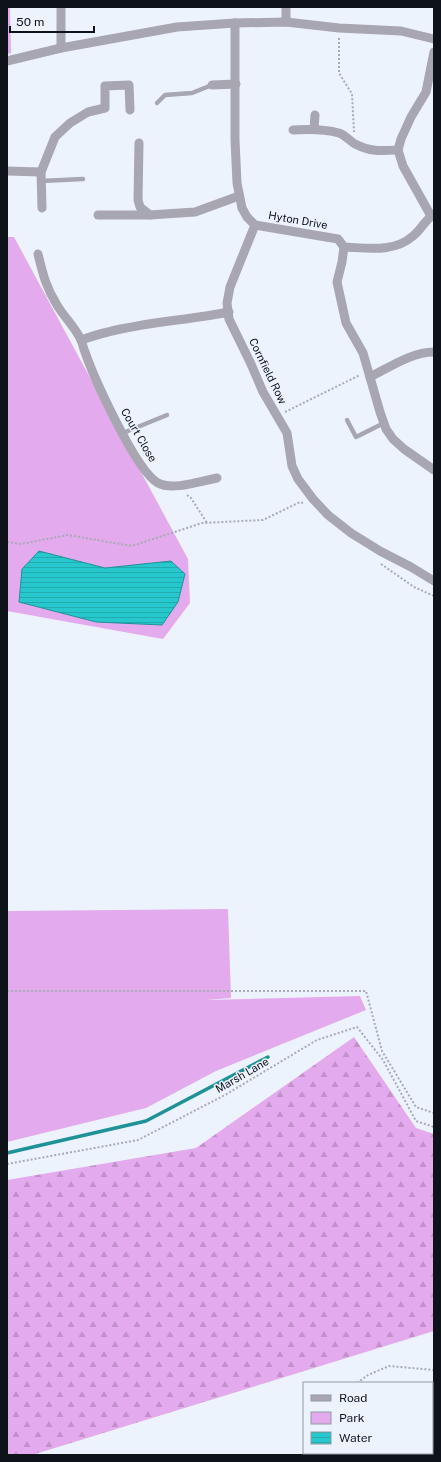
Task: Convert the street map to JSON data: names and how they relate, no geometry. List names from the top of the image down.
{
  "streets": {
    "street": ["Hyton Drive", "Cornfield Row", "Court Close"],
    "path": ["Marsh Lane"]
  },
  "crossings": [
    ["Hyton Drive", "Cornfield Row"]
  ],
  "legend": ["Road", "Park", "Water"],
  "scale_bar": "50 m"
}
